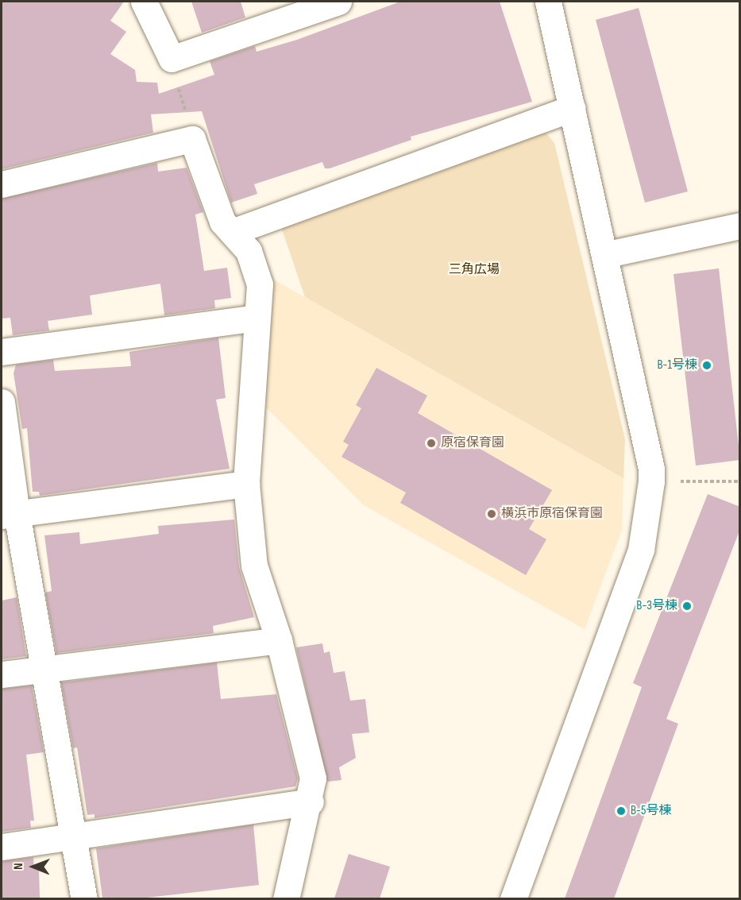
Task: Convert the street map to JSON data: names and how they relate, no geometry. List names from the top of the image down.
{
  "parks": ["三角広場"],
  "places": [
    "B-1号棟",
    "原宿保育園",
    "横浜市原宿保育園",
    "B-3号棟",
    "B-5号棟"
  ],
  "north": "left"
}
